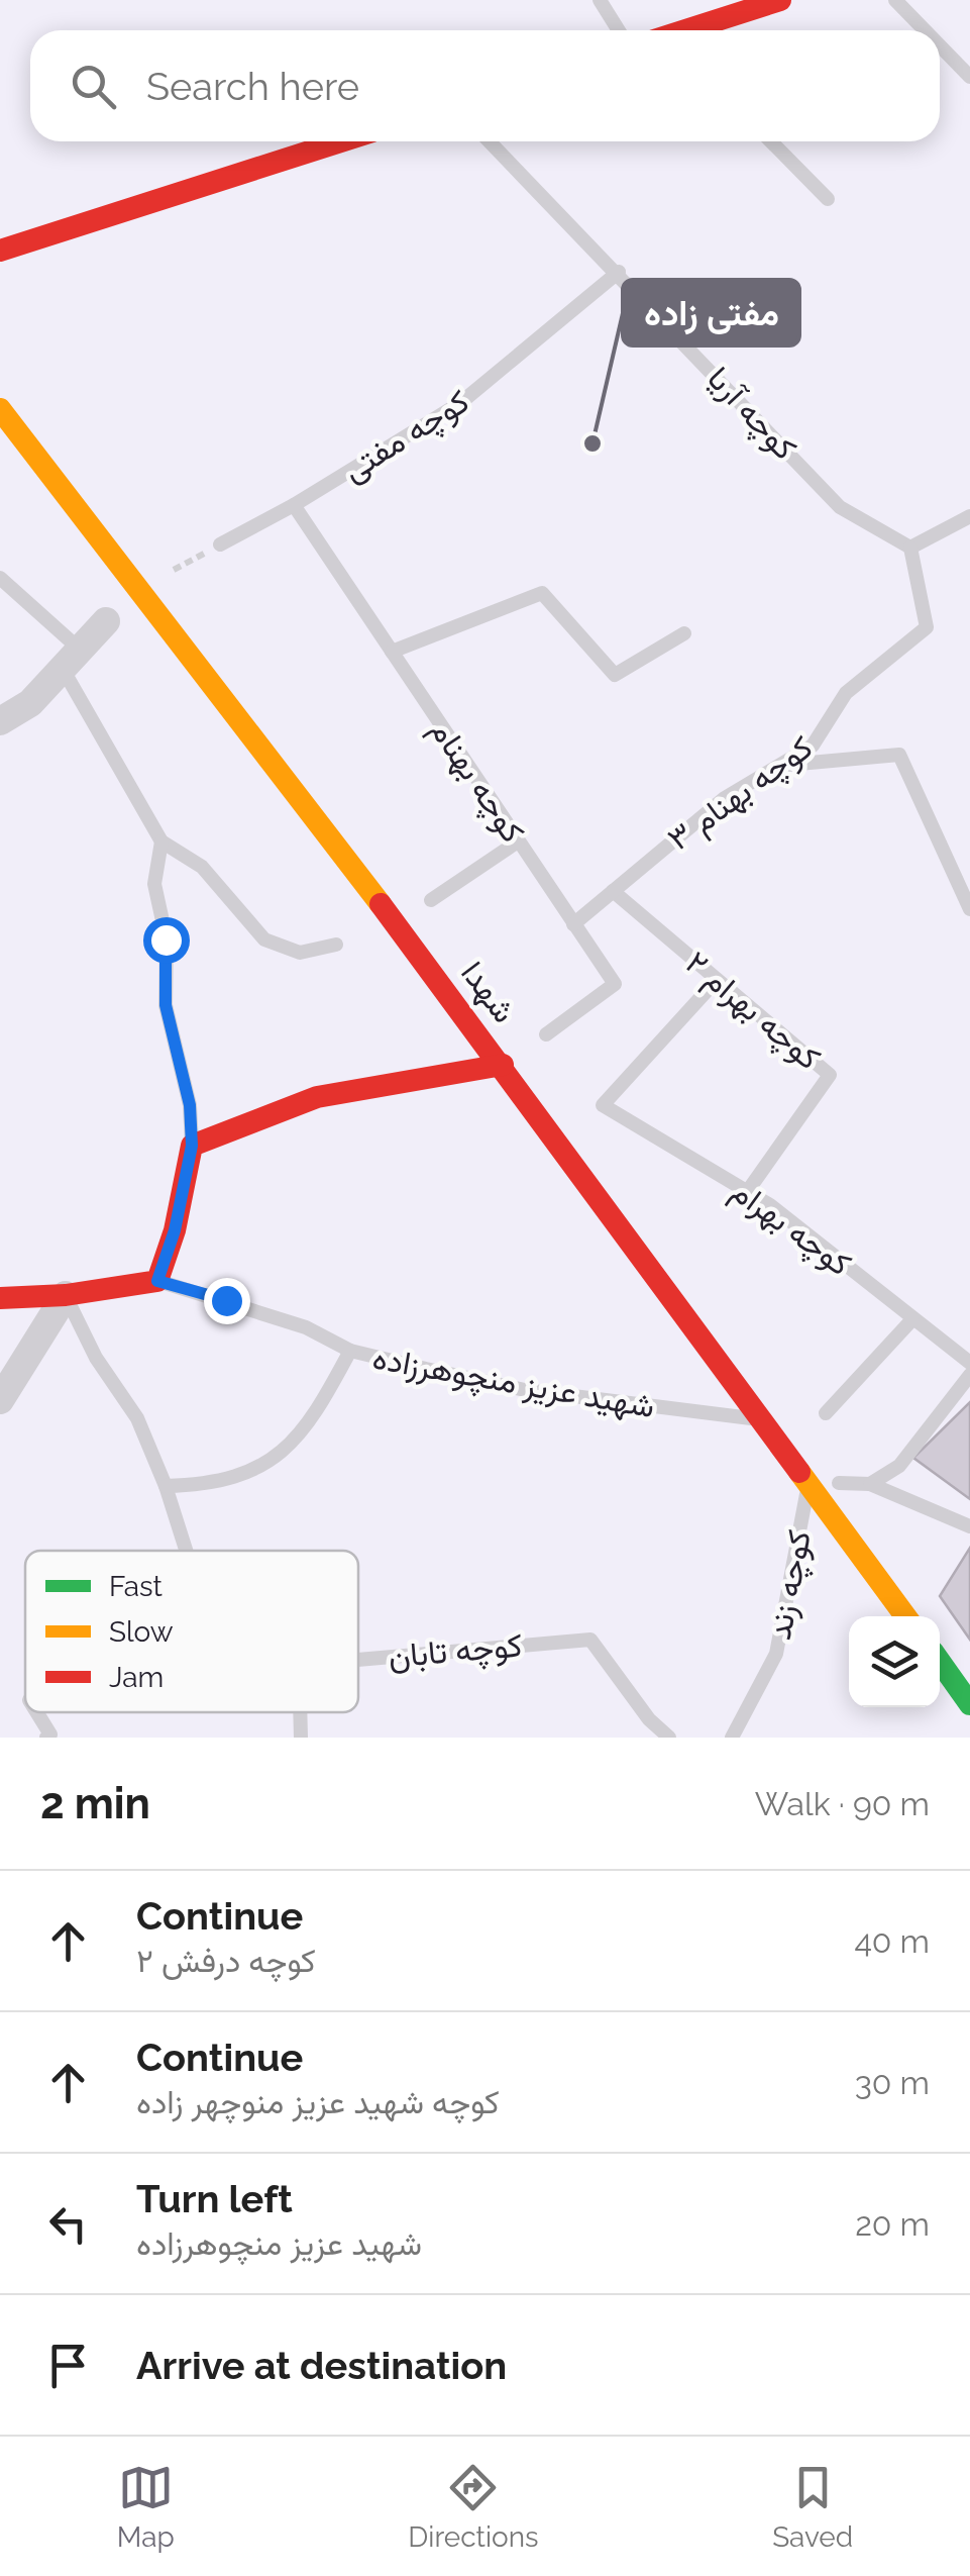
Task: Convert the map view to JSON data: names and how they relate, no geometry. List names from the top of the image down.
{
  "streets": {
    "main road": ["شهدا"],
    "lane": [
      "کوچه آریا",
      "کوچه مفتی",
      "کوچه بهنام",
      "کوچه بهنام ۳",
      "کوچه بهرام ۲",
      "کوچه بهرام",
      "شهید عزیز منچوهرزاده",
      "کوچه زند",
      "کوچه تابان"
    ]
  },
  "crossings": [
    ["کوچه آریا", "کوچه مفتی"],
    ["کوچه آریا", "کوچه بهنام ۳"],
    ["کوچه مفتی", "کوچه بهنام"],
    ["کوچه بهنام", "کوچه بهنام ۳"],
    ["کوچه بهنام ۳", "کوچه بهرام ۲"],
    ["شهدا", "شهید عزیز منچوهرزاده"],
    ["شهدا", "کوچه زند"],
    ["کوچه بهرام ۲", "کوچه بهرام"]
  ],
  "places": ["مفتی زاده"],
  "legend": ["Fast", "Slow", "Jam"],
  "page": {
    "search": "Search here",
    "heading": ["2 min", "Walk · 90 m"],
    "list": [
      ["Continue", "کوچه درفش ۲", "40 m"],
      ["Continue", "کوچه شهید عزیز منوچهر زاده", "30 m"],
      ["Turn left", "شهید عزیز منچوهرزاده", "20 m"],
      "Arrive at destination"
    ],
    "nav": ["Map", "Directions", "Saved"]
  }
}
